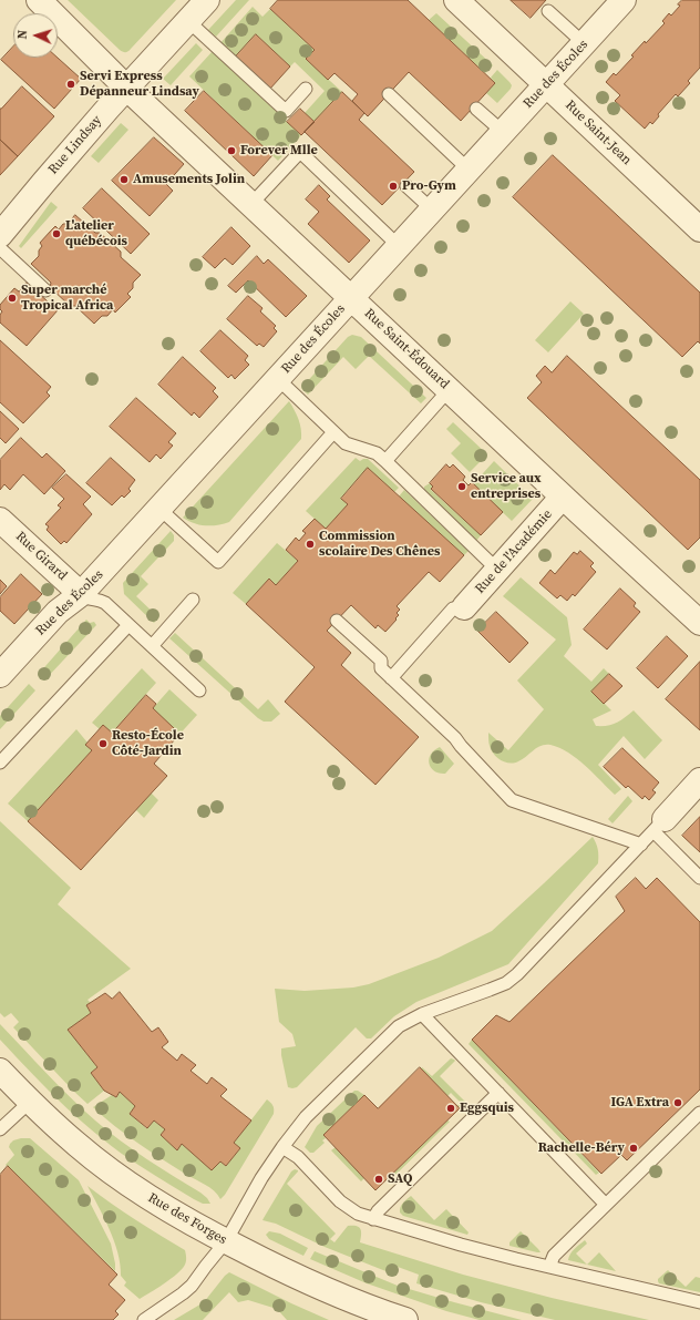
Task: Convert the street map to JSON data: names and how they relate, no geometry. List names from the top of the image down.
{
  "streets": {
    "street": [
      "Rue des Écoles",
      "Rue Saint-Jean",
      "Rue Lindsay",
      "Rue Saint-Édouard",
      "Rue de l'Académie",
      "Rue Girard",
      "Rue des Forges"
    ]
  },
  "crossings": [
    ["Rue des Écoles", "Rue Saint-Jean"],
    ["Rue des Écoles", "Rue Saint-Édouard"],
    ["Rue des Écoles", "Rue Girard"],
    ["Rue Lindsay", "Rue Saint-Édouard"],
    ["Rue Saint-Édouard", "Rue de l'Académie"]
  ],
  "places": [
    "Servi Express Dépanneur Lindsay",
    "Forever Mlle",
    "Amusements Jolin",
    "Pro-Gym",
    "L'atelier québécois",
    "Super marché Tropical Africa",
    "Service aux entreprises",
    "Commission scolaire Des Chênes",
    "Resto-École Côté-Jardin",
    "IGA Extra",
    "Eggsquis",
    "Rachelle-Béry",
    "SAQ"
  ],
  "north": "left"
}
